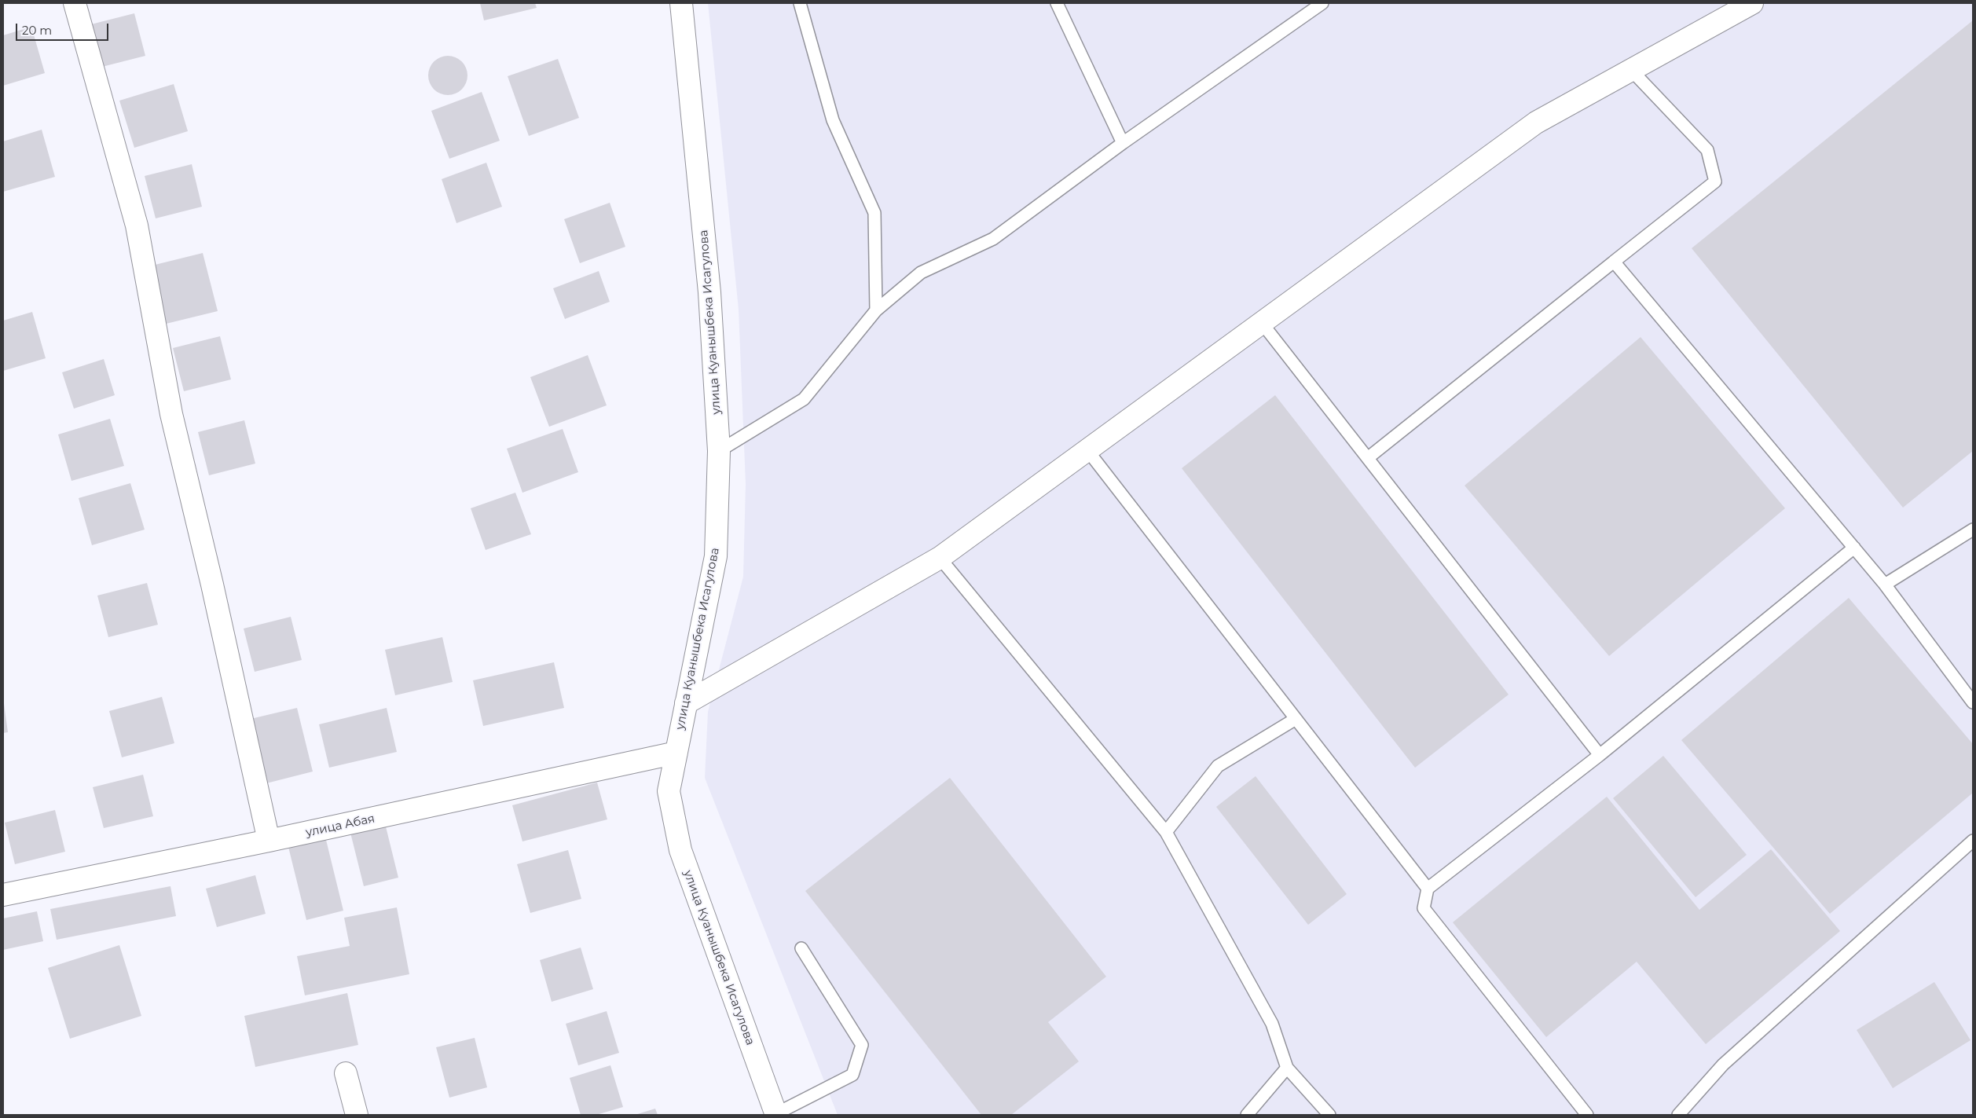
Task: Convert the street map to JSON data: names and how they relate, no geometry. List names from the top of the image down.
{
  "streets": {
    "street": ["улица Куанышбека Исагулова", "улица Абая"]
  },
  "crossings": [
    ["улица Куанышбека Исагулова", "улица Абая"]
  ],
  "scale_bar": "20 m"
}
